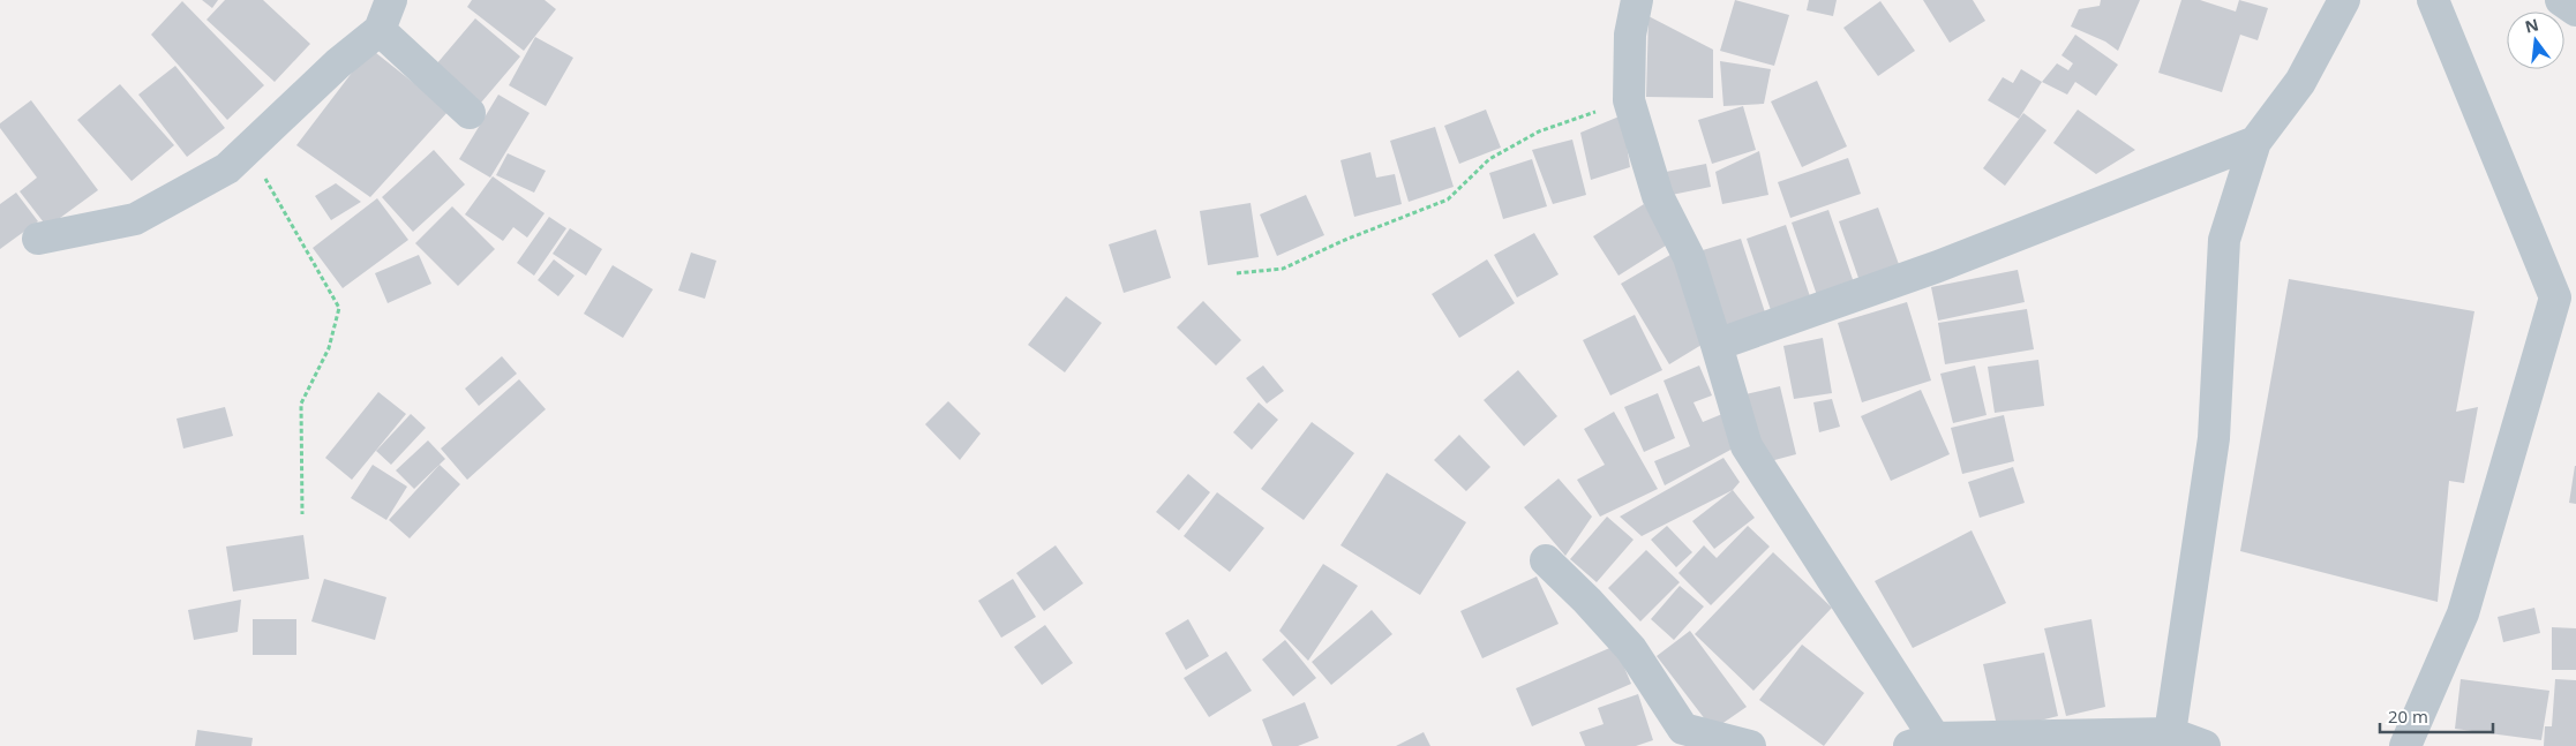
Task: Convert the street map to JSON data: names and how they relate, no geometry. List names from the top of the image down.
{
  "scale_bar": "20 m",
  "north": "top"
}
